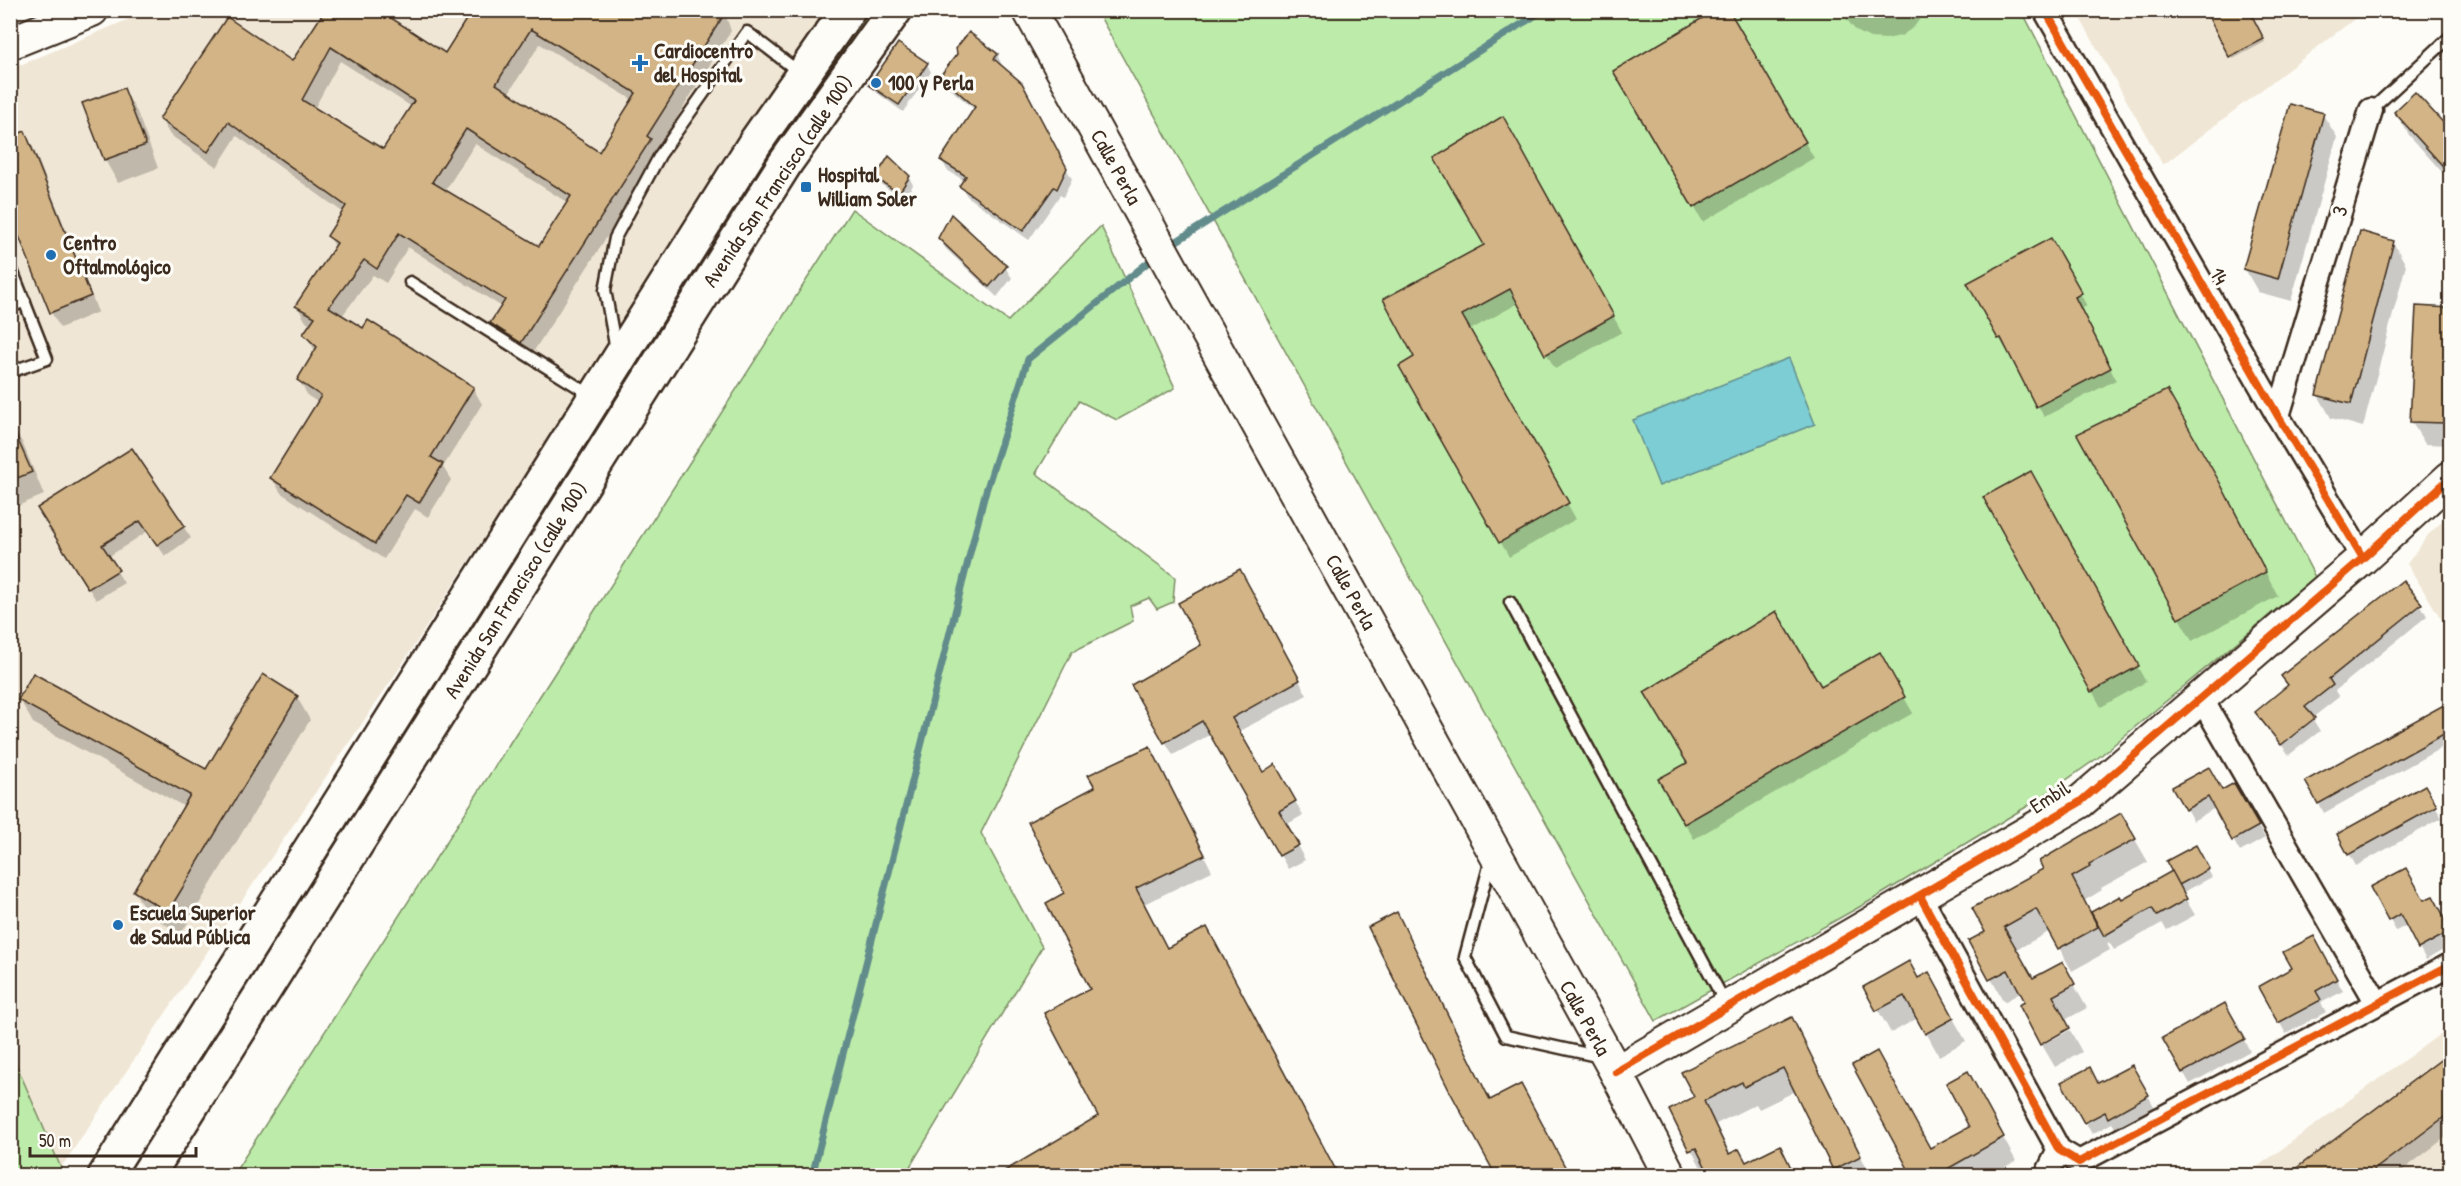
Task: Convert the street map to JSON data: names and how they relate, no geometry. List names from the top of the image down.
{
  "streets": {
    "highway": ["Avenida San Francisco (calle 100)"],
    "main road": ["Calle Perla", "Embil"],
    "street": ["3", "14"]
  },
  "crossings": [
    ["Calle Perla", "Embil"],
    ["3", "14"],
    ["14", "Embil"]
  ],
  "places": {
    "health": ["Cardiocentro del Hospital"],
    "other": ["100 y Perla", "Centro Oftalmológico", "Escuela Superior de Salud Pública"],
    "transit": ["Hospital William Soler"]
  },
  "scale_bar": "50 m"
}
